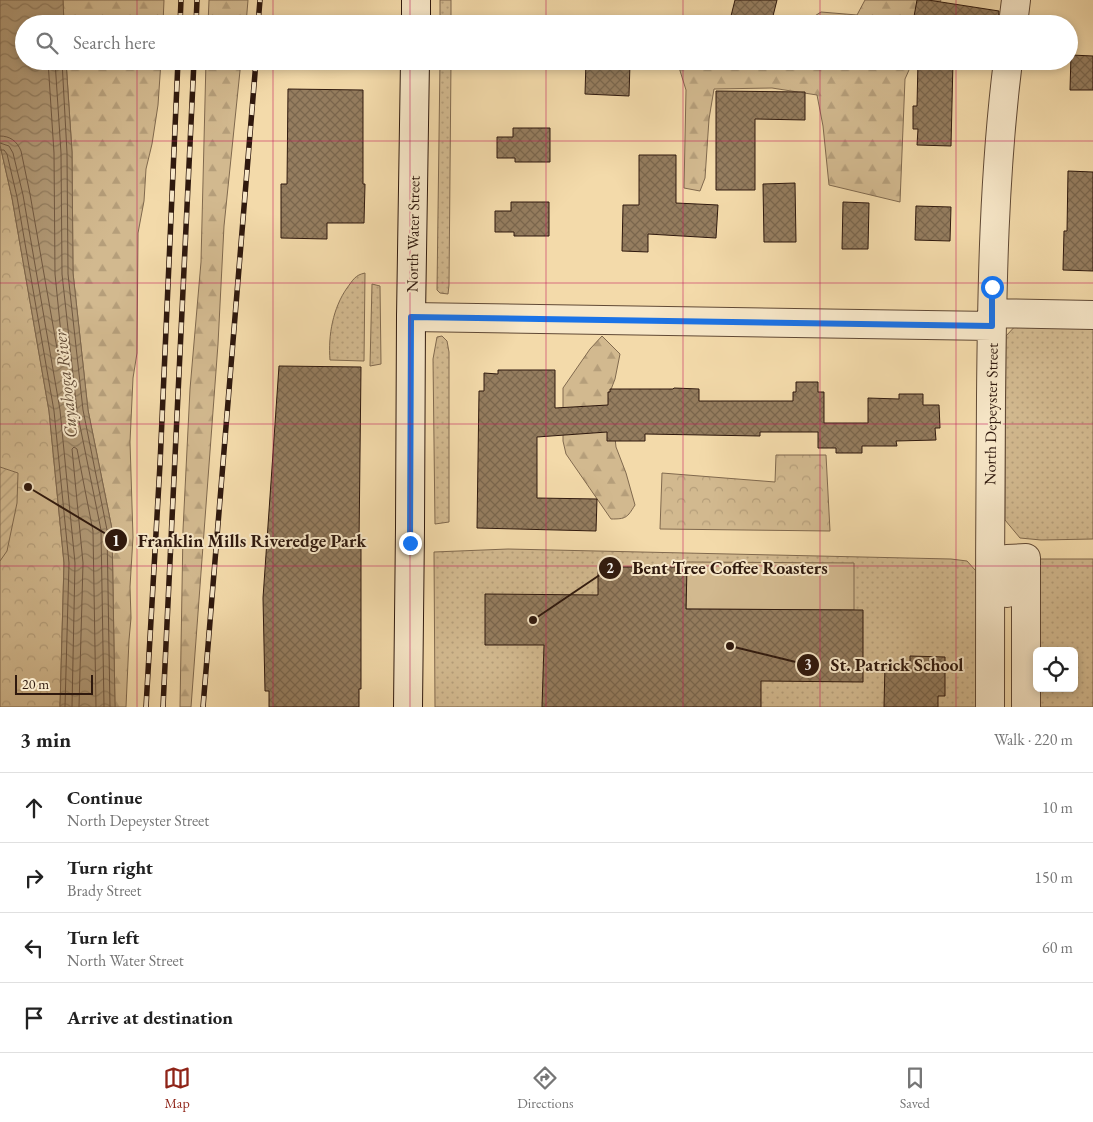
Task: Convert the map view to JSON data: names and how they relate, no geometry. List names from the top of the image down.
{
  "streets": {
    "street": ["North Water Street", "North Depeyster Street"]
  },
  "water": ["Cuyahoga River"],
  "places": ["Franklin Mills Riveredge Park", "Bent Tree Coffee Roasters", "St. Patrick School"],
  "scale_bar": "20 m",
  "page": {
    "search": "Search here",
    "scale": "20 m",
    "heading": ["3 min", "Walk · 220 m"],
    "list": [
      ["Continue", "North Depeyster Street", "10 m"],
      ["Turn right", "Brady Street", "150 m"],
      ["Turn left", "North Water Street", "60 m"],
      "Arrive at destination"
    ],
    "nav": ["Map", "Directions", "Saved"]
  }
}
